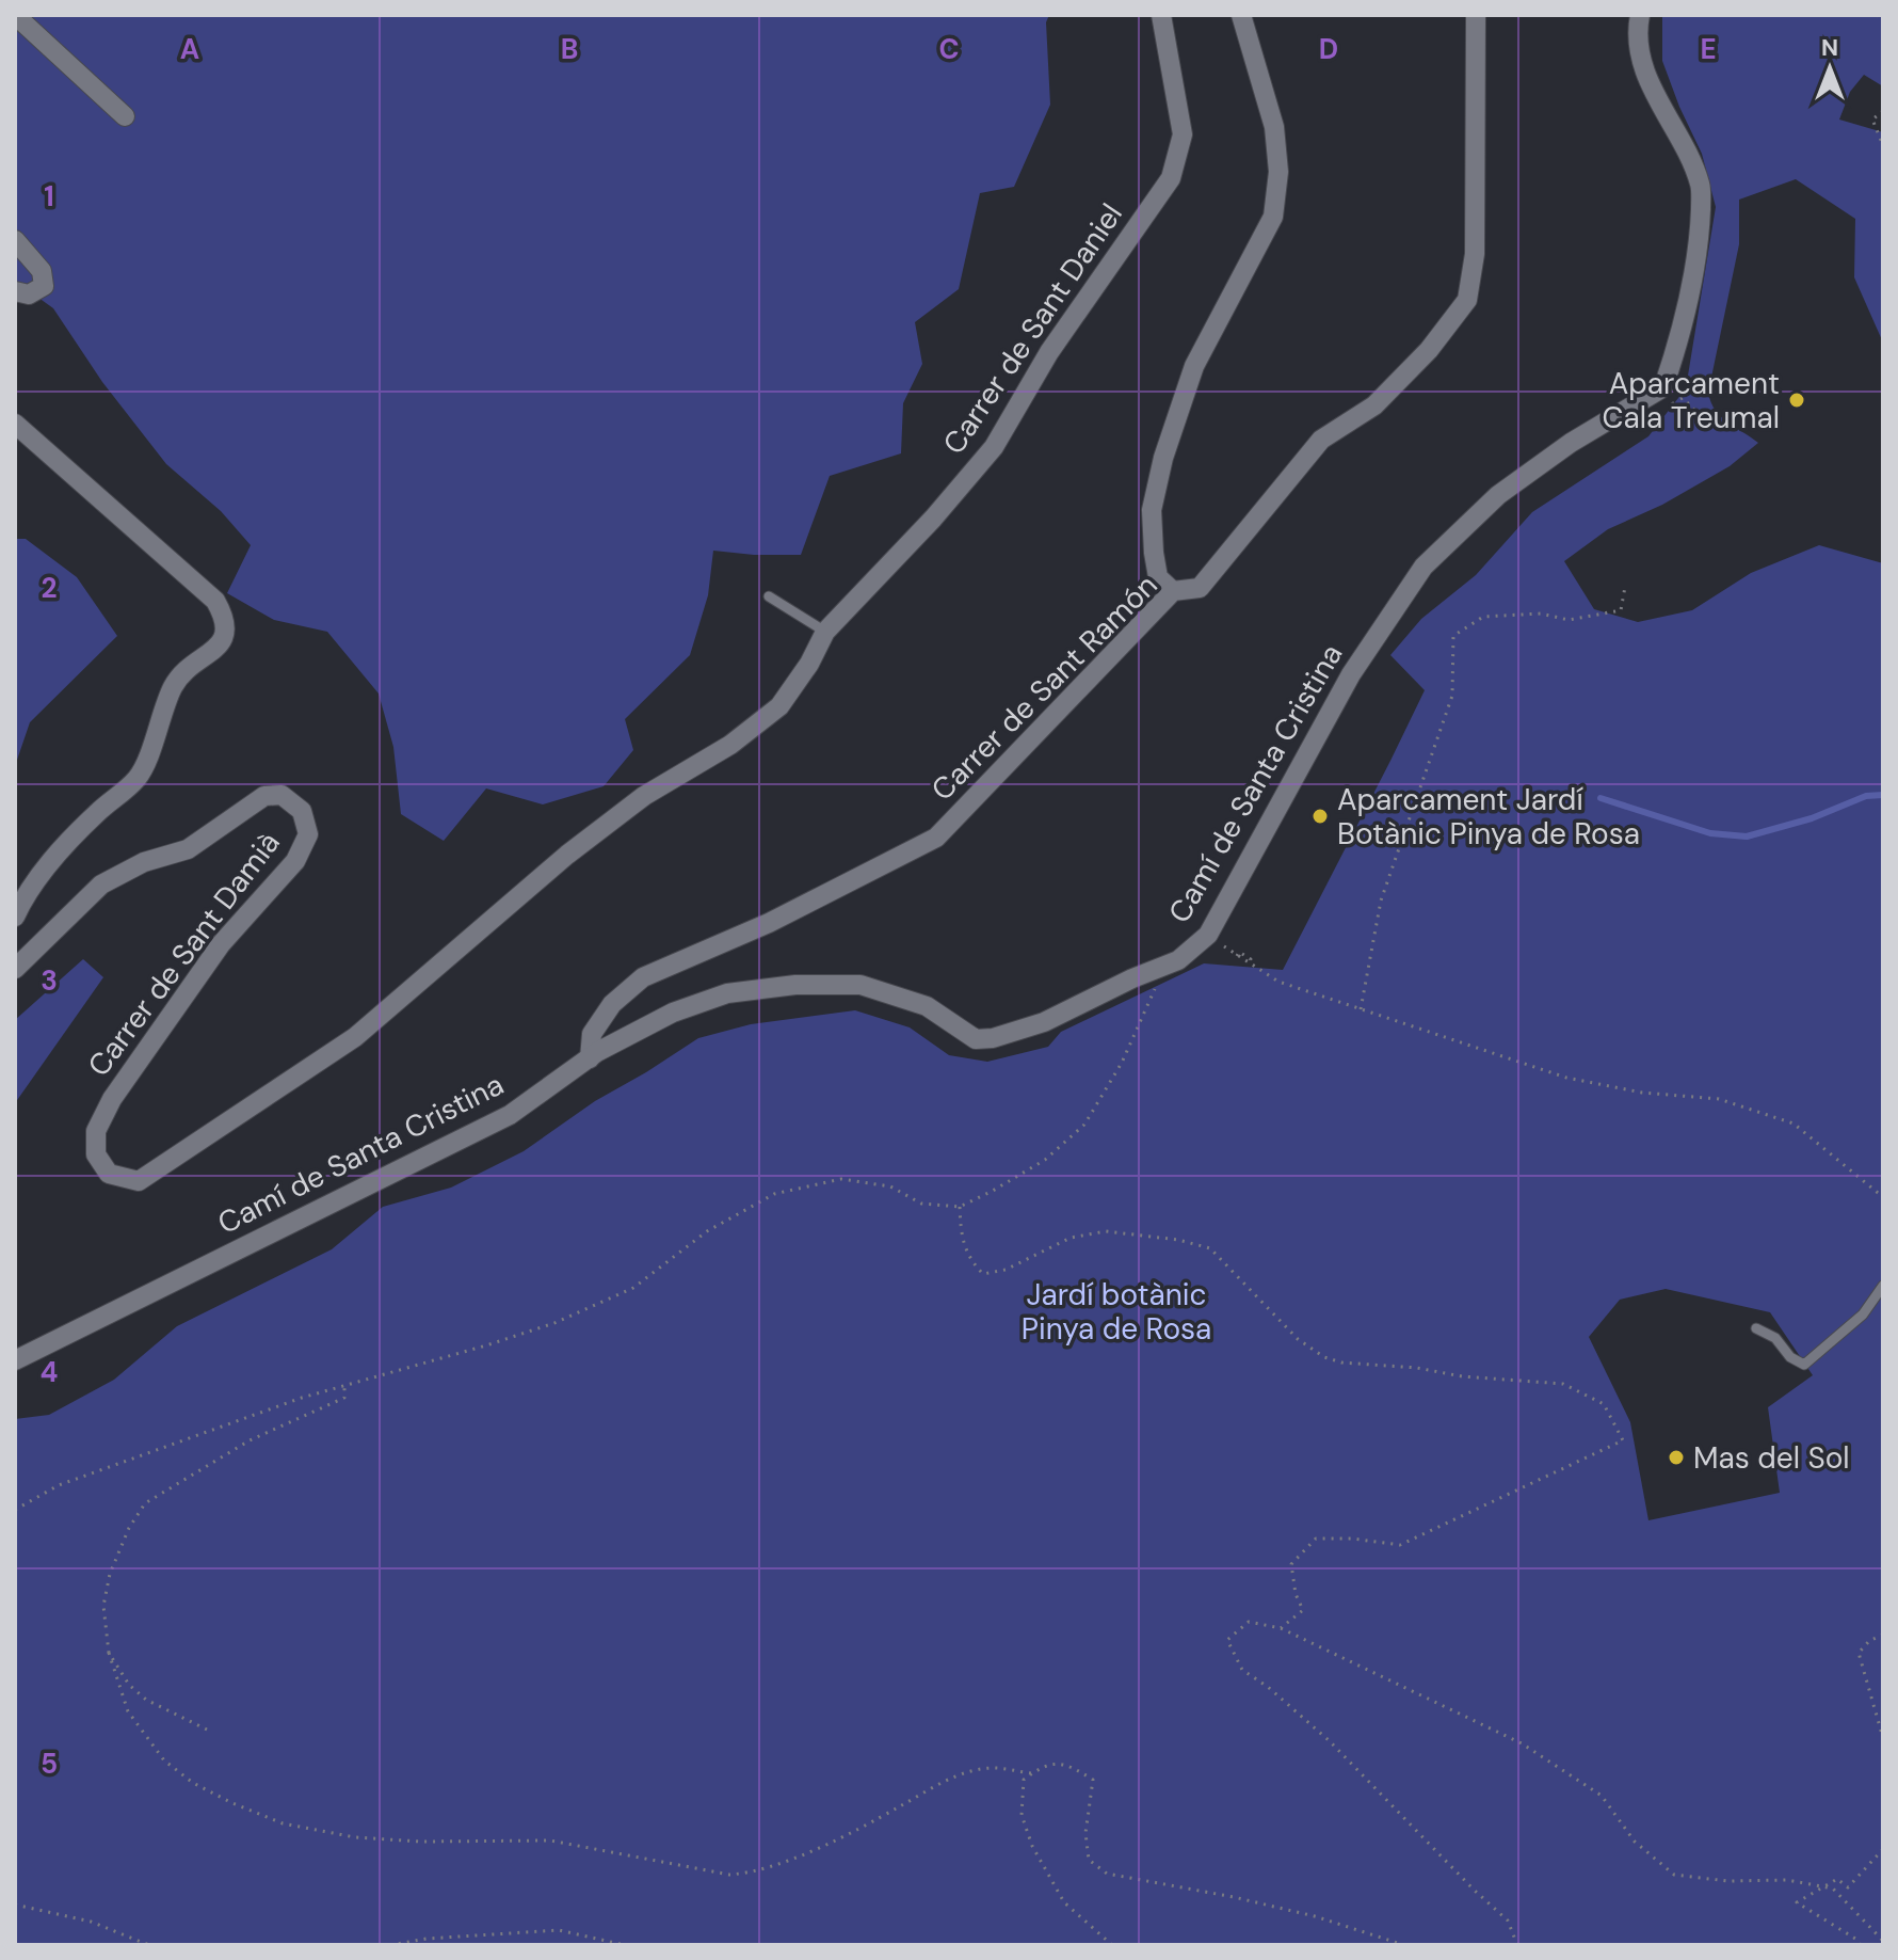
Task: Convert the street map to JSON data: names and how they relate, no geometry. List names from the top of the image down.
{
  "streets": {
    "street": [
      "Carrer de Sant Daniel",
      "Carrer de Sant Ramón",
      "Camí de Santa Cristina",
      "Carrer de Sant Damià"
    ]
  },
  "crossings": [
    ["Carrer de Sant Daniel", "Carrer de Sant Damià"],
    ["Carrer de Sant Ramón", "Camí de Santa Cristina"]
  ],
  "parks": ["Jardí botànic Pinya de Rosa"],
  "places": ["Aparcament Cala Treumal", "Aparcament Jardí Botànic Pinya de Rosa", "Mas del Sol"],
  "north": "top",
  "grid": {
    "columns": [
      "A",
      "B",
      "C",
      "D",
      "E"
    ],
    "rows": [
      "1",
      "2",
      "3",
      "4",
      "5"
    ]
  }
}
